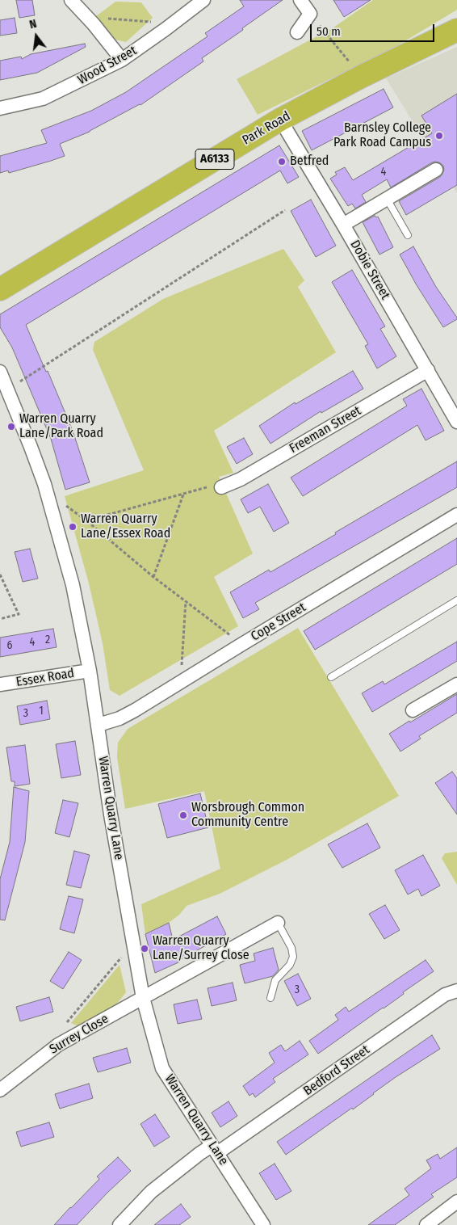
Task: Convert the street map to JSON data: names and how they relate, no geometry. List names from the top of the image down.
{
  "streets": {
    "highway": ["Park Road", "A6133"],
    "street": [
      "Wood Street",
      "Dobie Street",
      "Freeman Street",
      "Cope Street",
      "Essex Road",
      "Warren Quarry Lane",
      "Surrey Close",
      "Bedford Street"
    ]
  },
  "crossings": [
    ["Park Road", "Dobie Street"],
    ["Dobie Street", "Freeman Street"],
    ["Cope Street", "Warren Quarry Lane"],
    ["Essex Road", "Warren Quarry Lane"],
    ["Warren Quarry Lane", "Surrey Close"],
    ["Warren Quarry Lane", "Bedford Street"]
  ],
  "places": [
    "Barnsley College Park Road Campus",
    "Betfred",
    "Warren Quarry Lane/Park Road",
    "Warren Quarry Lane/Essex Road",
    "Worsbrough Common Community Centre",
    "Warren Quarry Lane/Surrey Close"
  ],
  "house_numbers": [
    "4",
    "2",
    "4",
    "6",
    "1",
    "3",
    "3"
  ],
  "scale_bar": "50 m",
  "north": "top"
}
